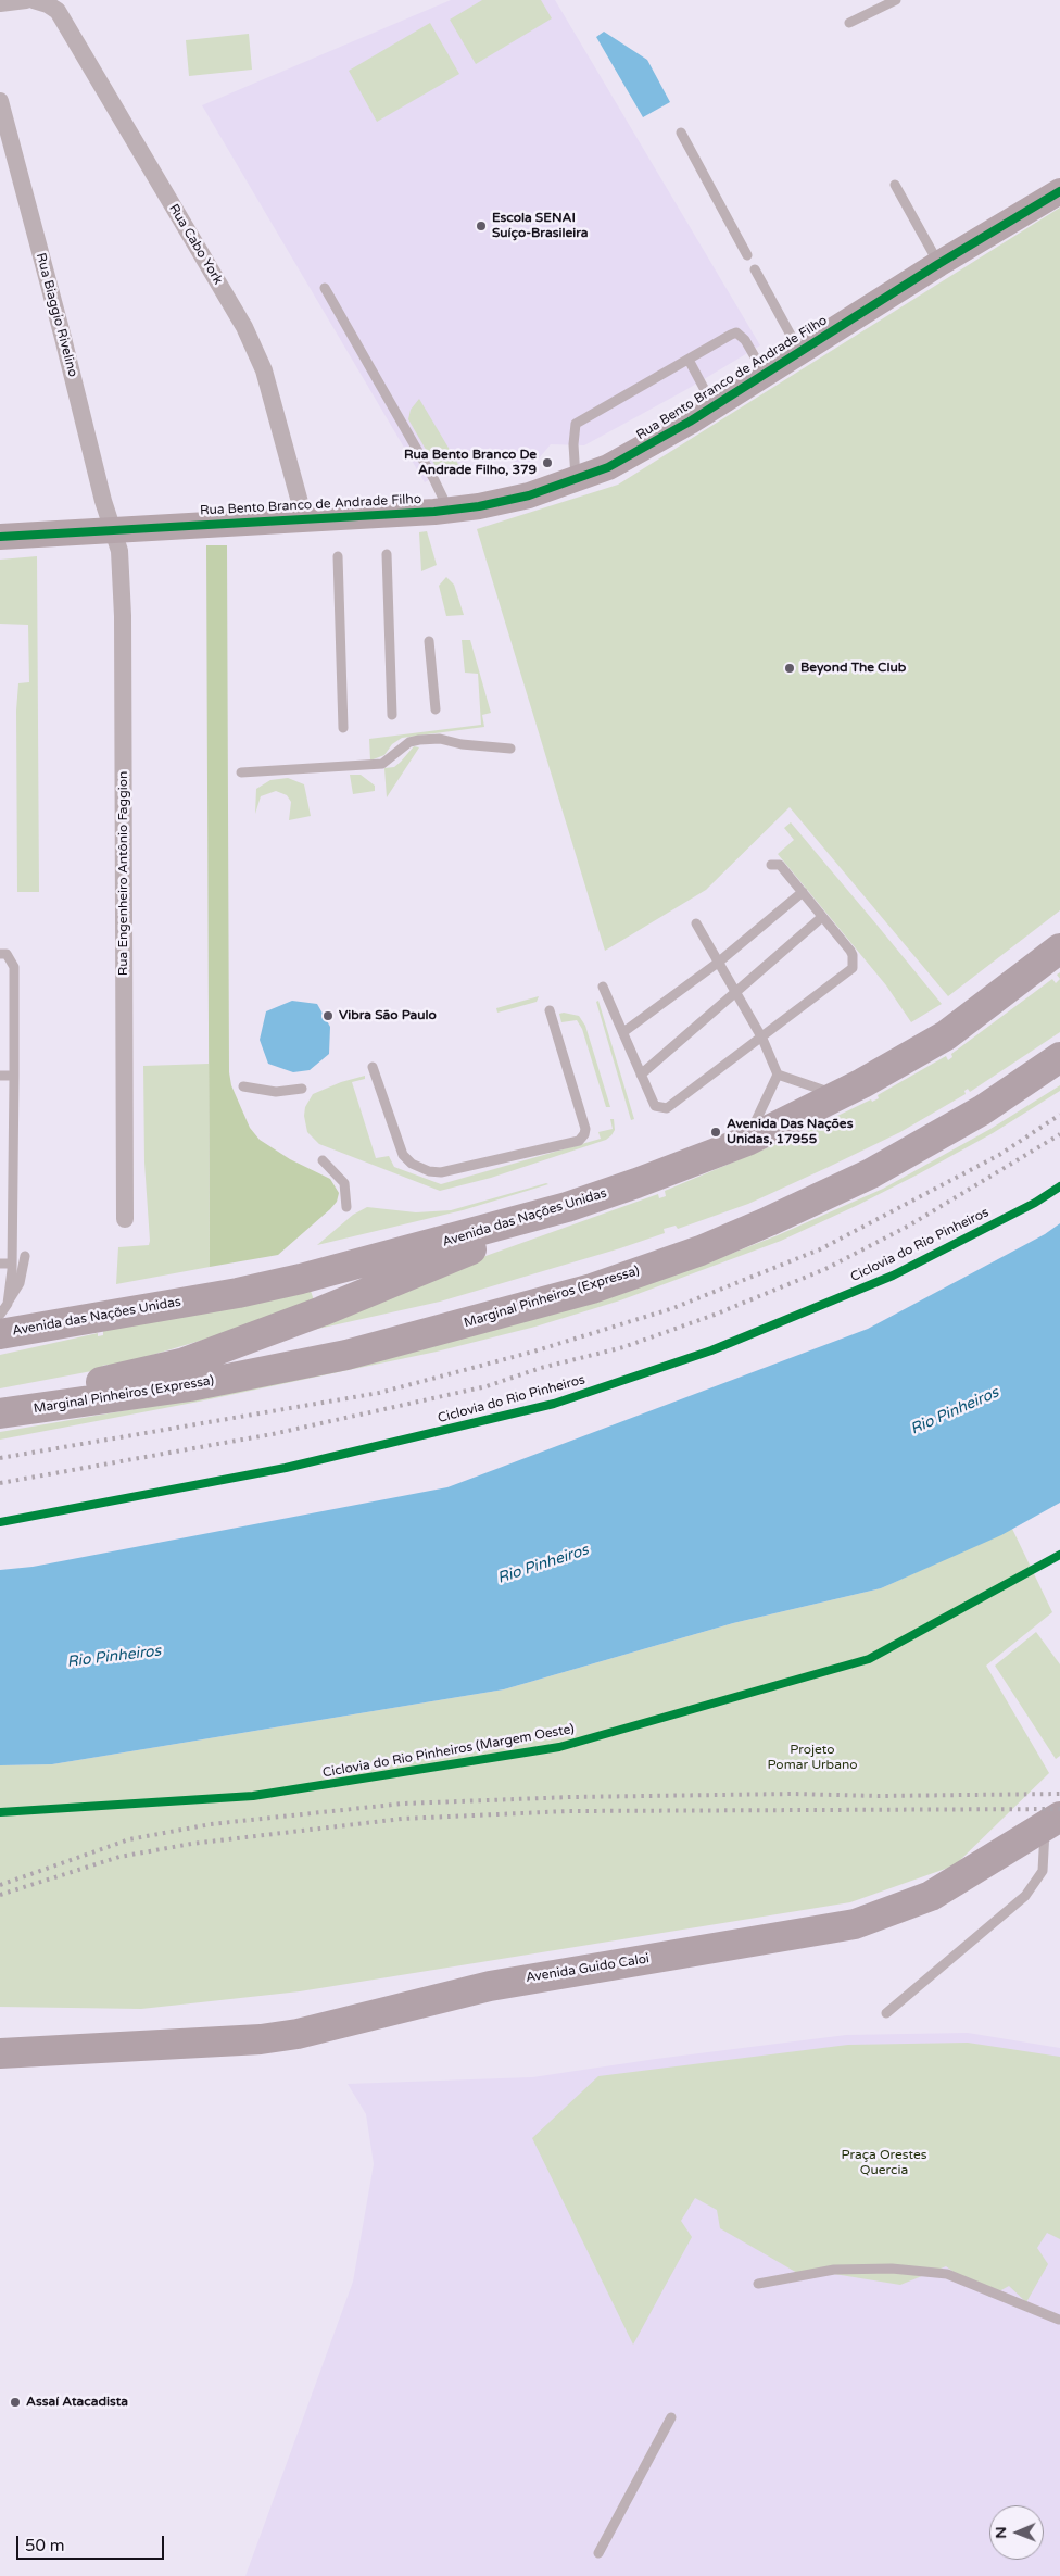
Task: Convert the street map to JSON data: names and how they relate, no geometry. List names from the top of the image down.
{
  "streets": {
    "highway": ["Avenida das Nações Unidas", "Marginal Pinheiros (Expressa)", "Avenida Guido Caloi"],
    "street": [
      "Rua Cabo York",
      "Rua Biaggio Rivelino",
      "Rua Bento Branco de Andrade Filho",
      "Rua Engenheiro Antônio Faggion"
    ],
    "cycle path": ["Ciclovia do Rio Pinheiros", "Ciclovia do Rio Pinheiros (Margem Oeste)"]
  },
  "crossings": [
    ["Rua Cabo York", "Rua Bento Branco de Andrade Filho"],
    ["Rua Biaggio Rivelino", "Rua Bento Branco de Andrade Filho"],
    ["Rua Biaggio Rivelino", "Rua Engenheiro Antônio Faggion"],
    ["Rua Bento Branco de Andrade Filho", "Rua Engenheiro Antônio Faggion"]
  ],
  "water": ["Rio Pinheiros"],
  "parks": ["Projeto Pomar Urbano", "Praça Orestes Quercia"],
  "places": [
    "Escola SENAI Suíço-Brasileira",
    "Rua Bento Branco De Andrade Filho, 379",
    "Beyond The Club",
    "Vibra São Paulo",
    "Avenida Das Nações Unidas, 17955",
    "Assaí Atacadista"
  ],
  "scale_bar": "50 m",
  "north": "left"
}
